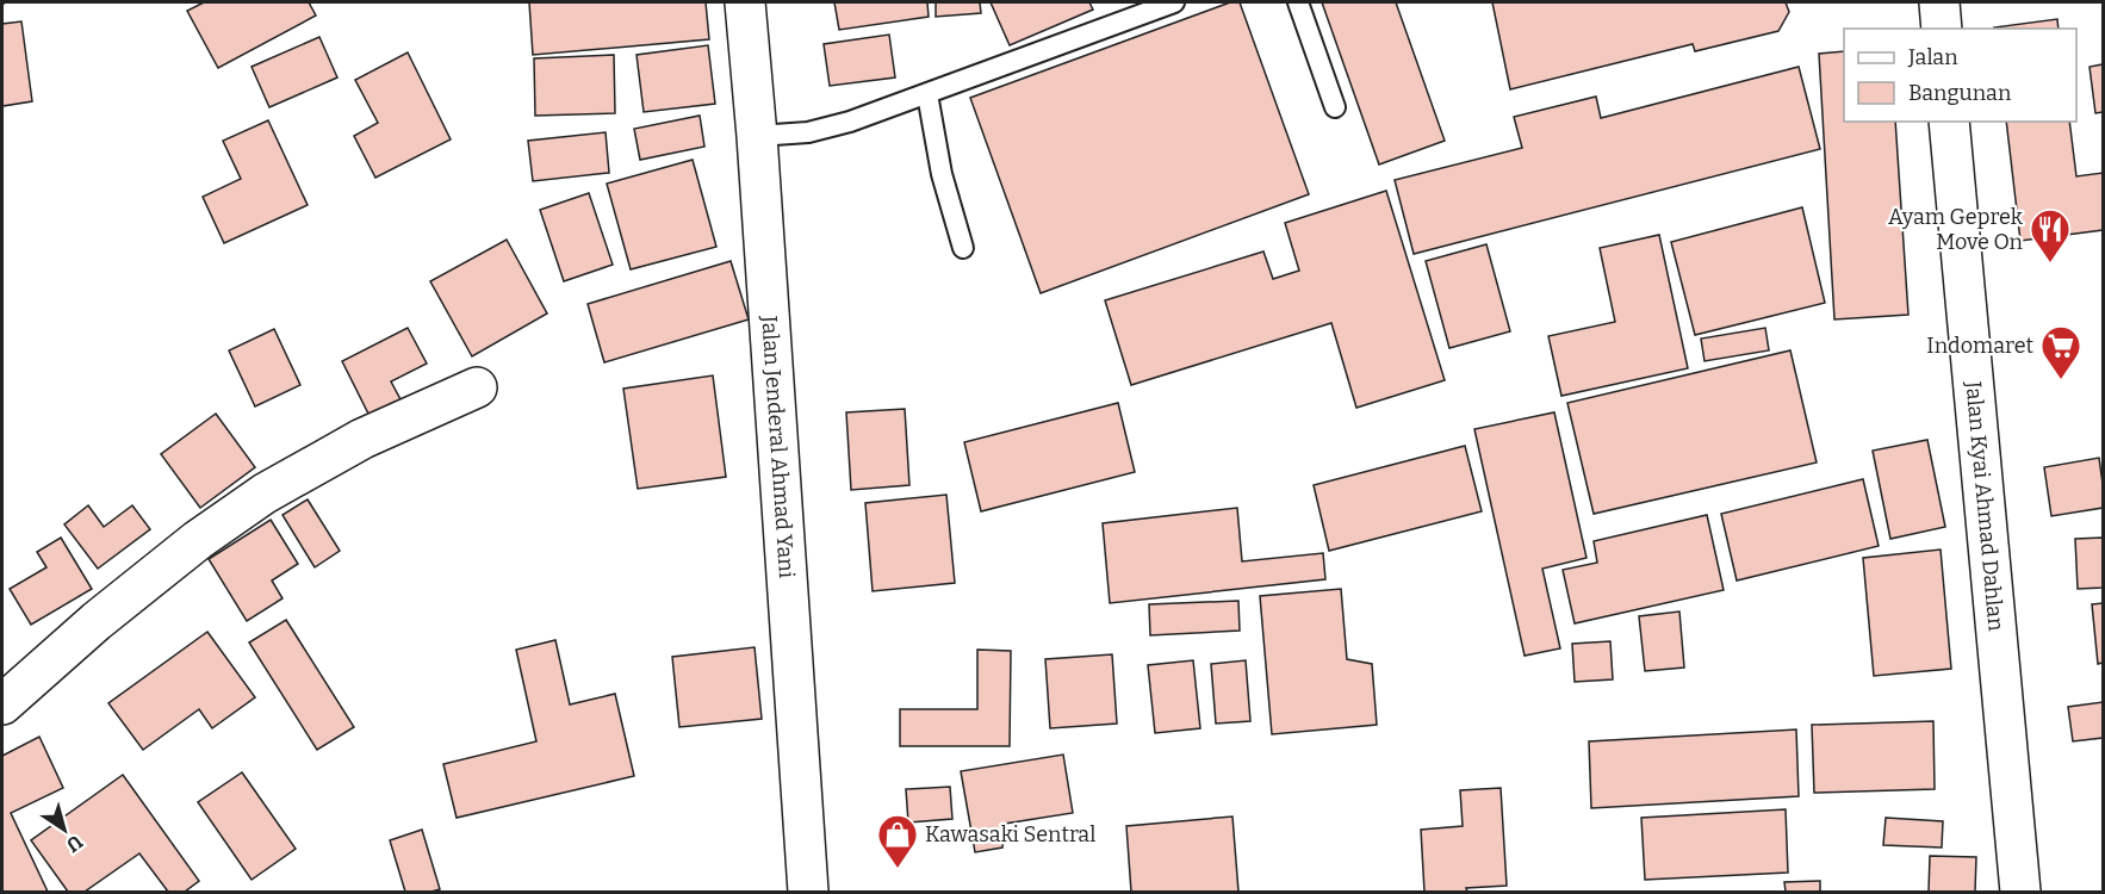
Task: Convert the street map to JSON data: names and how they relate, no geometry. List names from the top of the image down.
{
  "streets": {
    "street": ["Jalan Jenderal Ahmad Yani", "Jalan Kyai Ahmad Dahlan"]
  },
  "places": {
    "restaurant": ["Ayam Geprek Move On"],
    "supermarket": ["Indomaret"],
    "shop": ["Kawasaki Sentral"]
  },
  "legend": ["Jalan", "Bangunan"],
  "north": "bottom right"
}
